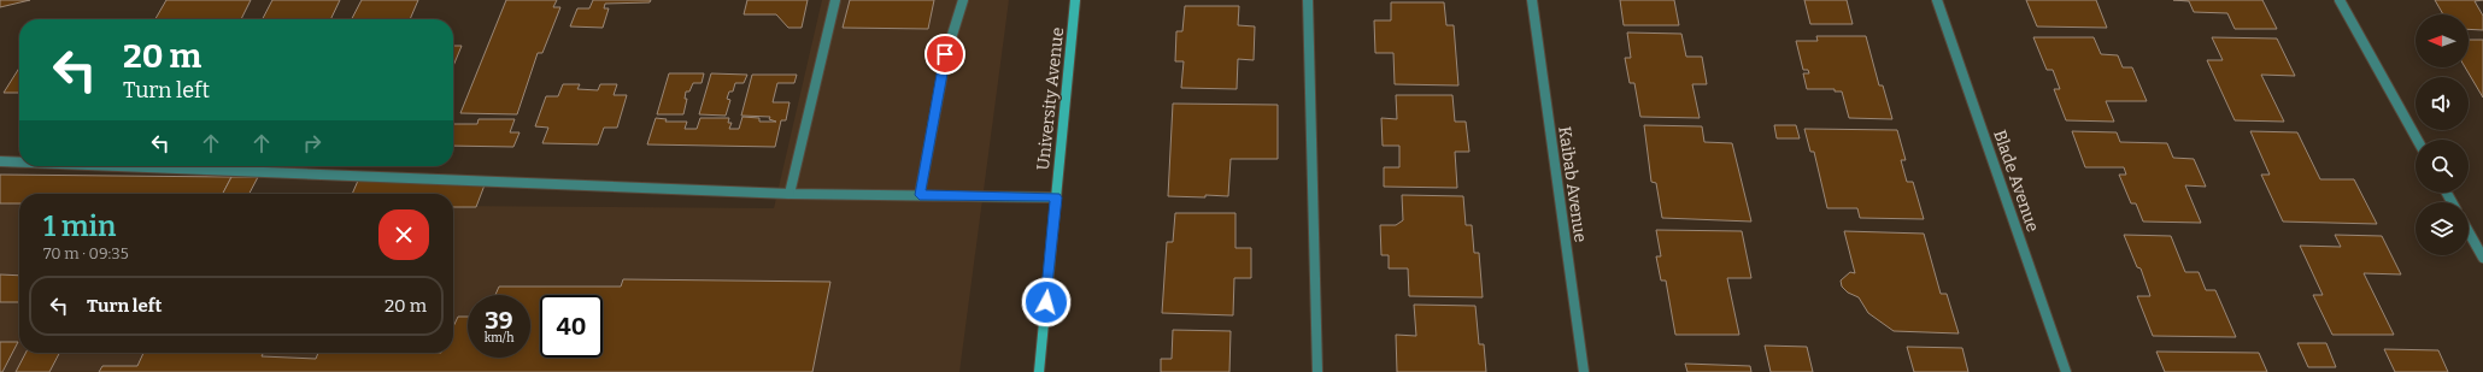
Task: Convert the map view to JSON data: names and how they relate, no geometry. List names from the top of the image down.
{
  "streets": {
    "street": ["University Avenue", "Blade Avenue", "Kaibab Avenue"]
  },
  "north": "left",
  "page": {
    "turn": ["20 m", "Turn left"],
    "heading": ["1 min", "70 m · 09:35"],
    "list": [
      {
        "name": "Turn left",
        "value": "20 m"
      }
    ],
    "speed": "39 km/h",
    "limit": "40"
  }
}
